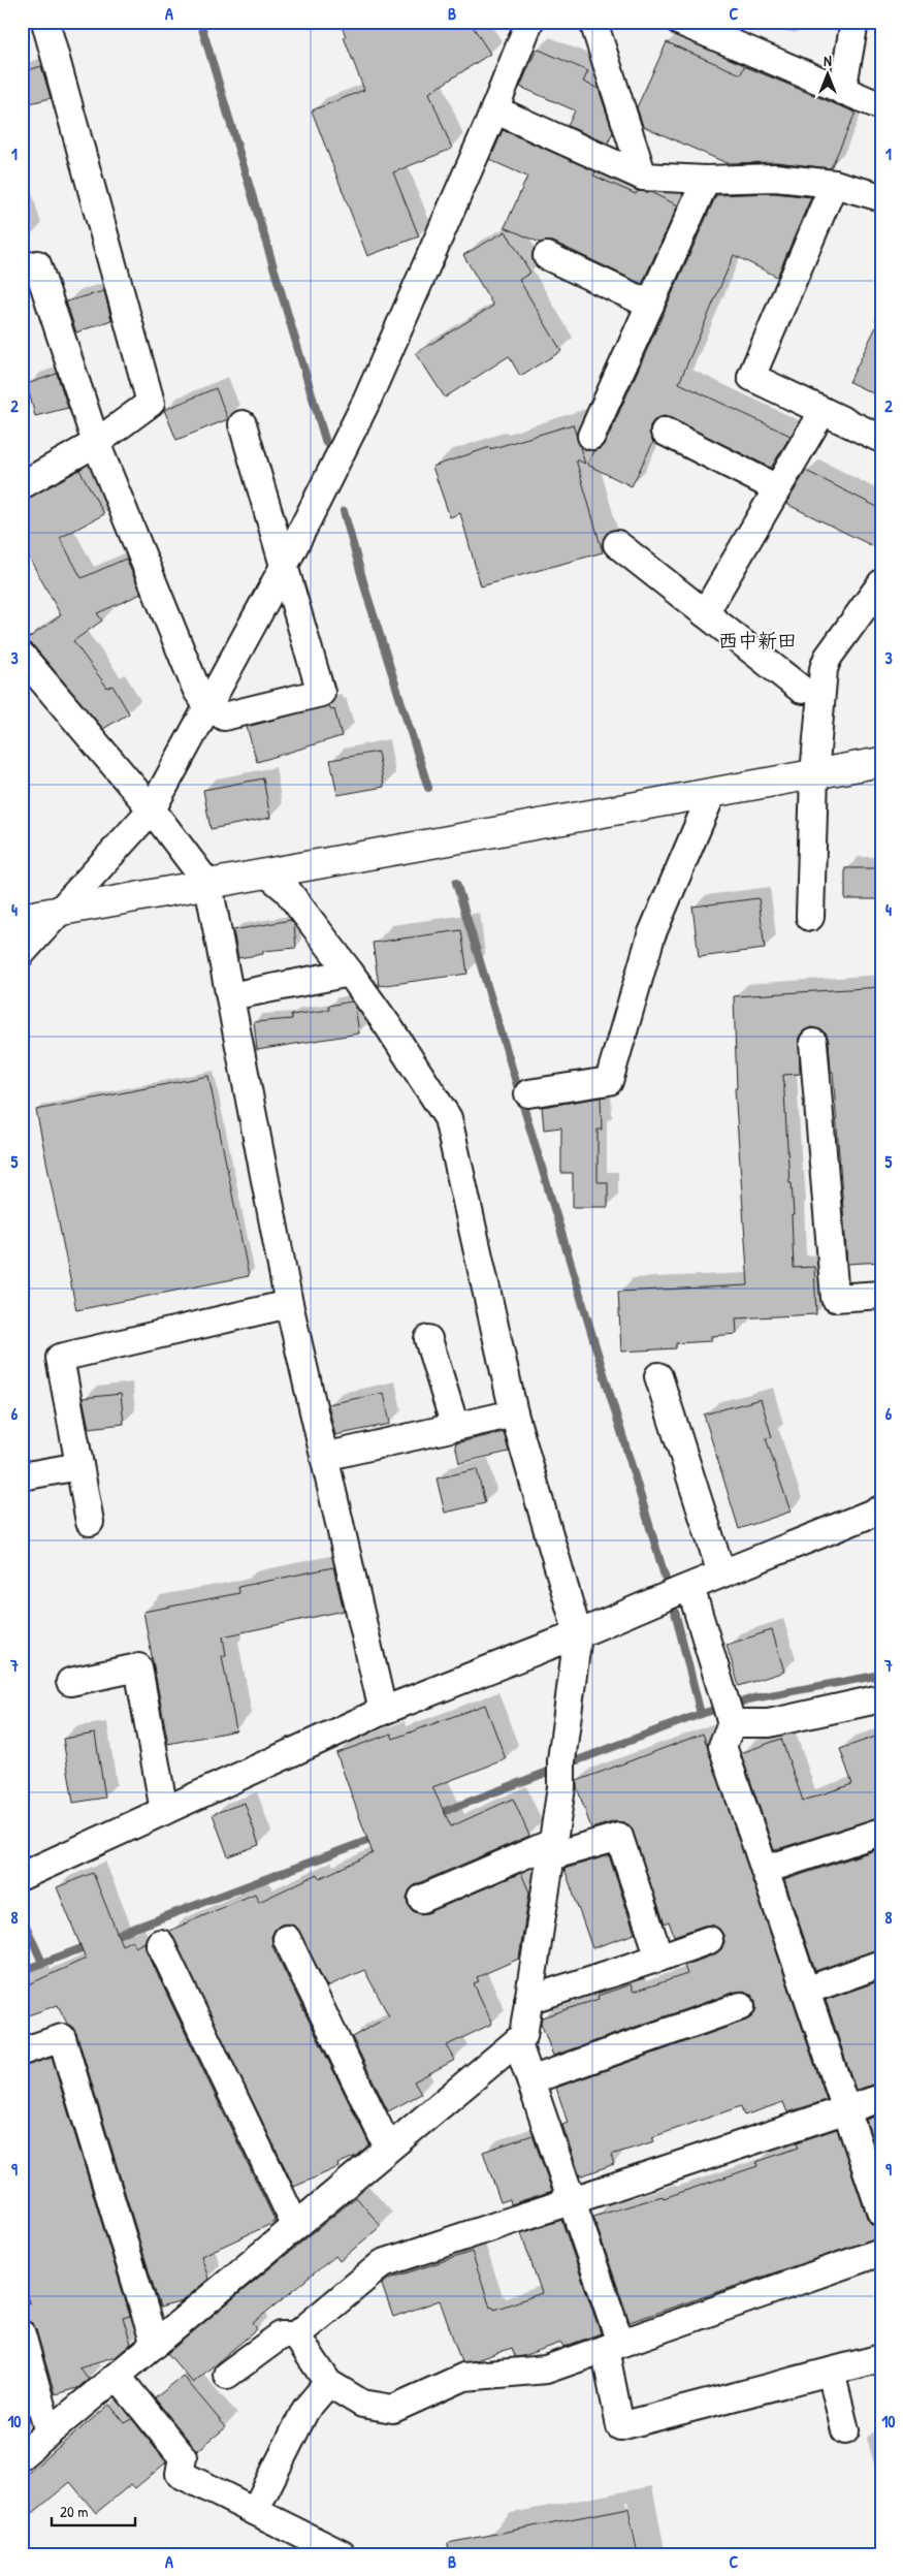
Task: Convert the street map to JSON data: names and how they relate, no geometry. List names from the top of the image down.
{
  "districts": ["西中新田"],
  "scale_bar": "20 m",
  "north": "top",
  "grid": {
    "columns": ["A", "B", "C"],
    "rows": [
      "1",
      "2",
      "3",
      "4",
      "5",
      "6",
      "7",
      "8",
      "9",
      "10"
    ]
  }
}
